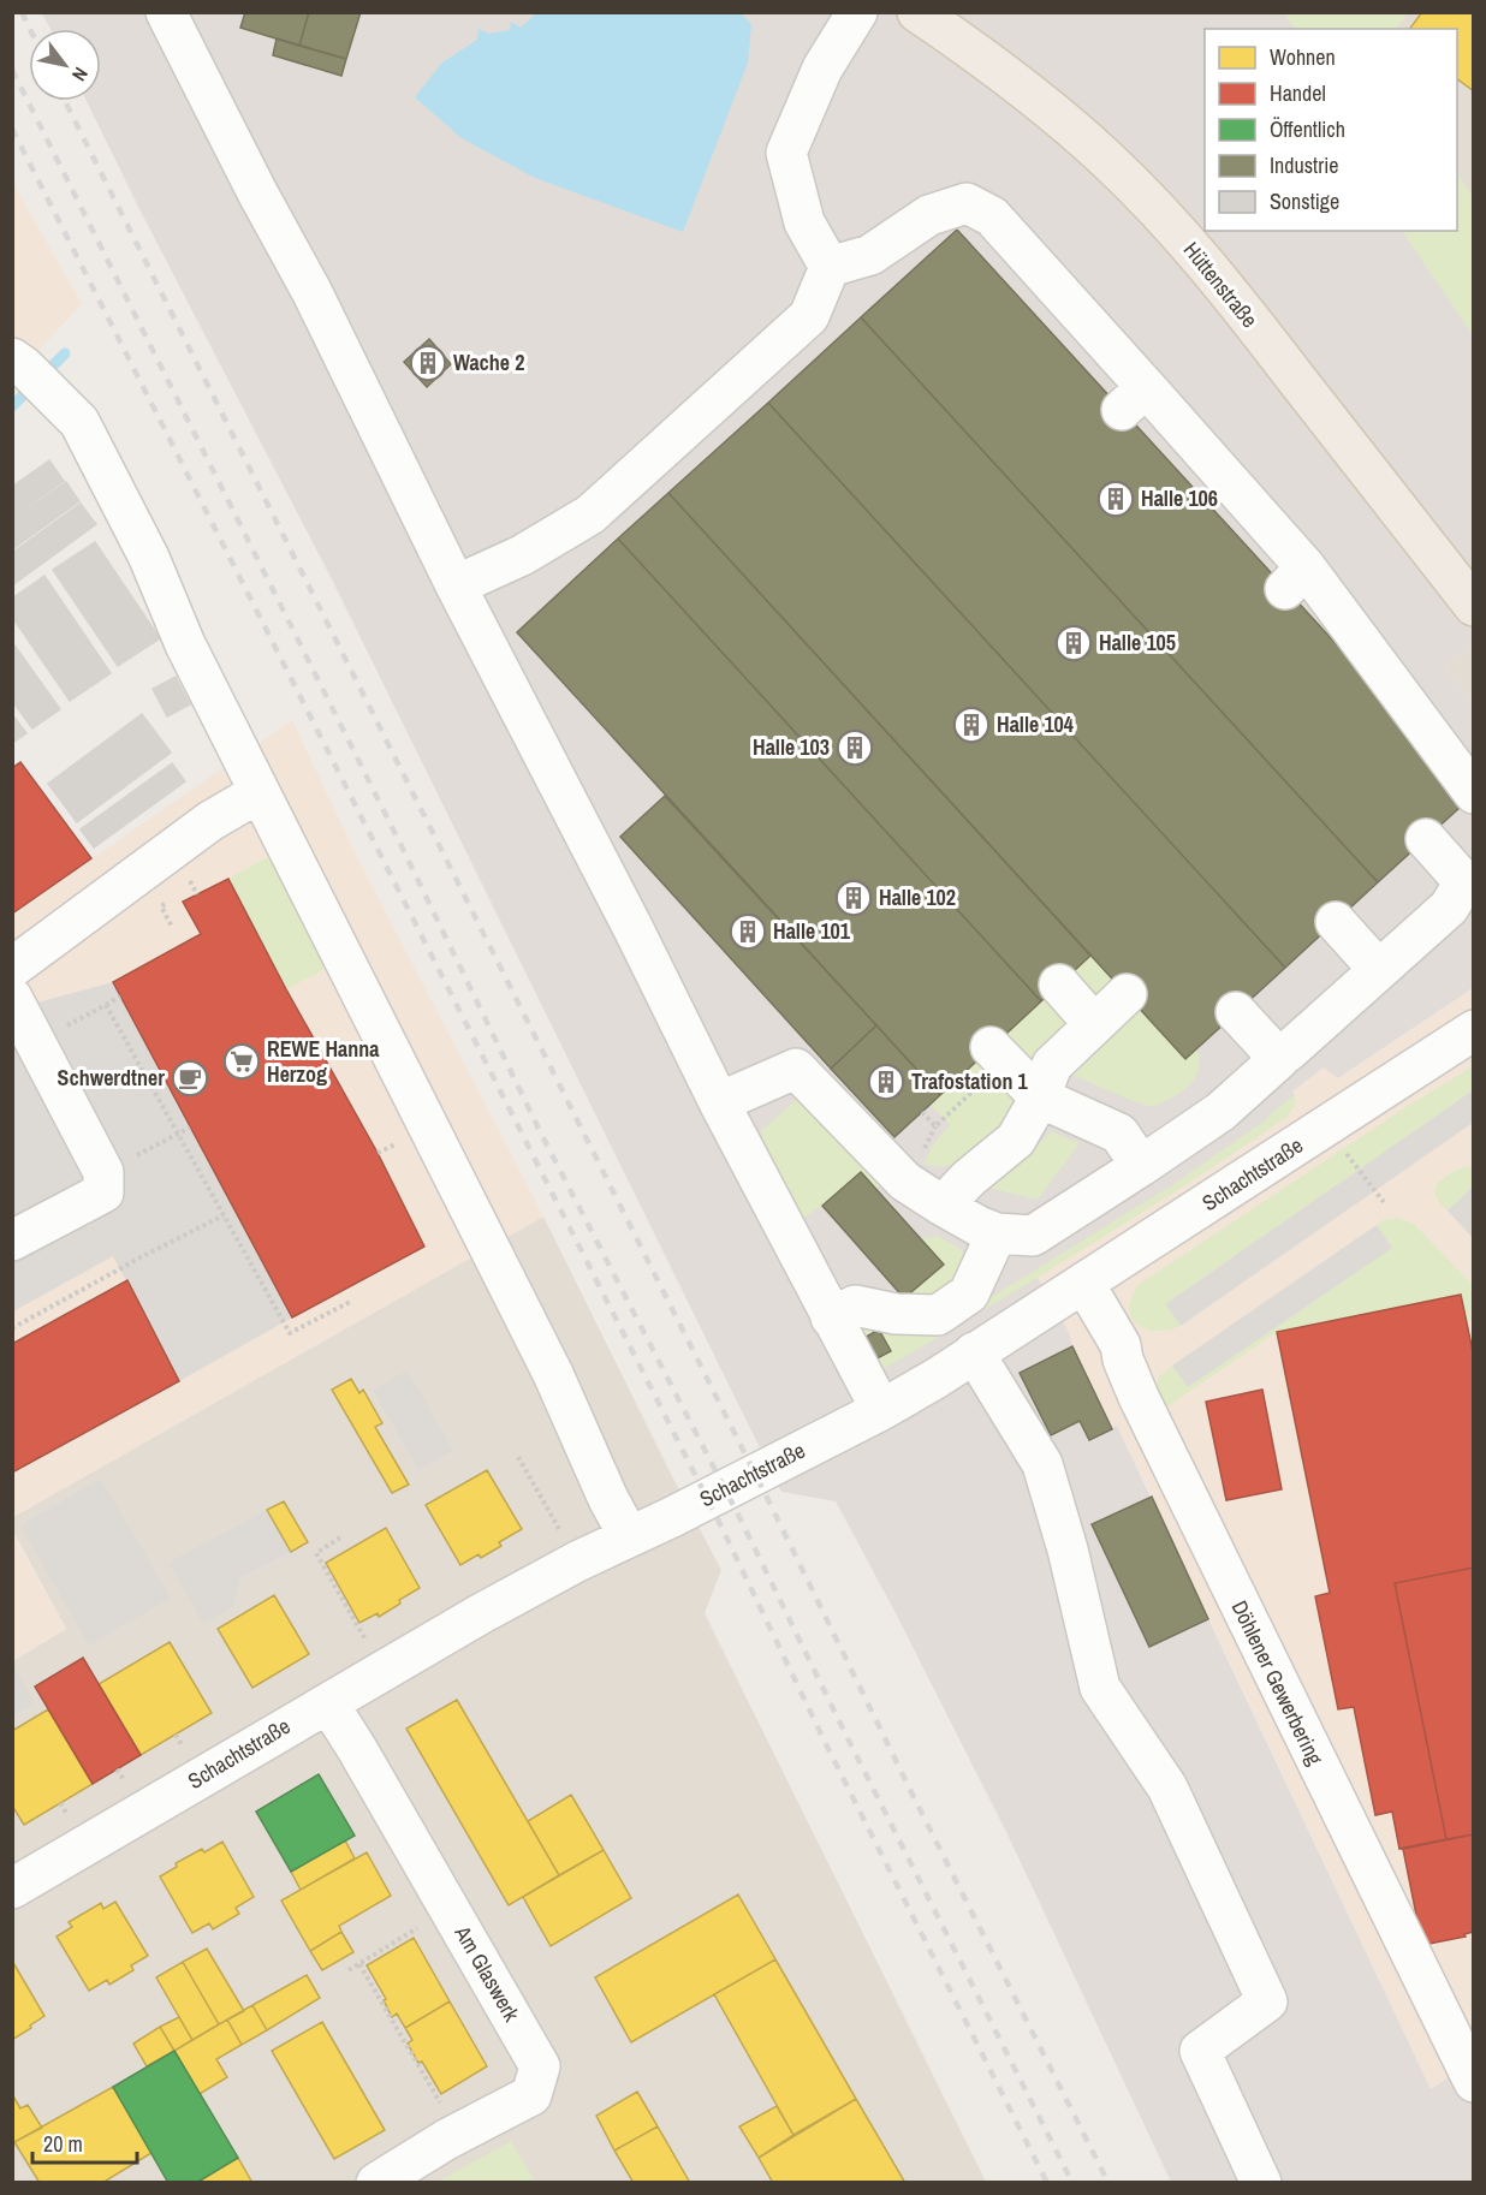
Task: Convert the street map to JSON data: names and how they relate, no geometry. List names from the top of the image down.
{
  "streets": {
    "main road": ["Hüttenstraße"],
    "street": ["Schachtstraße", "Döhlener Gewerbering", "Am Glaswerk"]
  },
  "crossings": [
    ["Schachtstraße", "Döhlener Gewerbering"],
    ["Schachtstraße", "Am Glaswerk"]
  ],
  "places": {
    "building": [
      "Wache 2",
      "Halle 106",
      "Halle 105",
      "Halle 104",
      "Halle 103",
      "Halle 102",
      "Halle 101",
      "Trafostation 1"
    ],
    "supermarket": ["REWE Hanna Herzog"],
    "cafe": ["Schwerdtner"]
  },
  "legend": [
    "Wohnen",
    "Handel",
    "Öffentlich",
    "Industrie",
    "Sonstige"
  ],
  "scale_bar": "20 m",
  "north": "bottom right"
}
